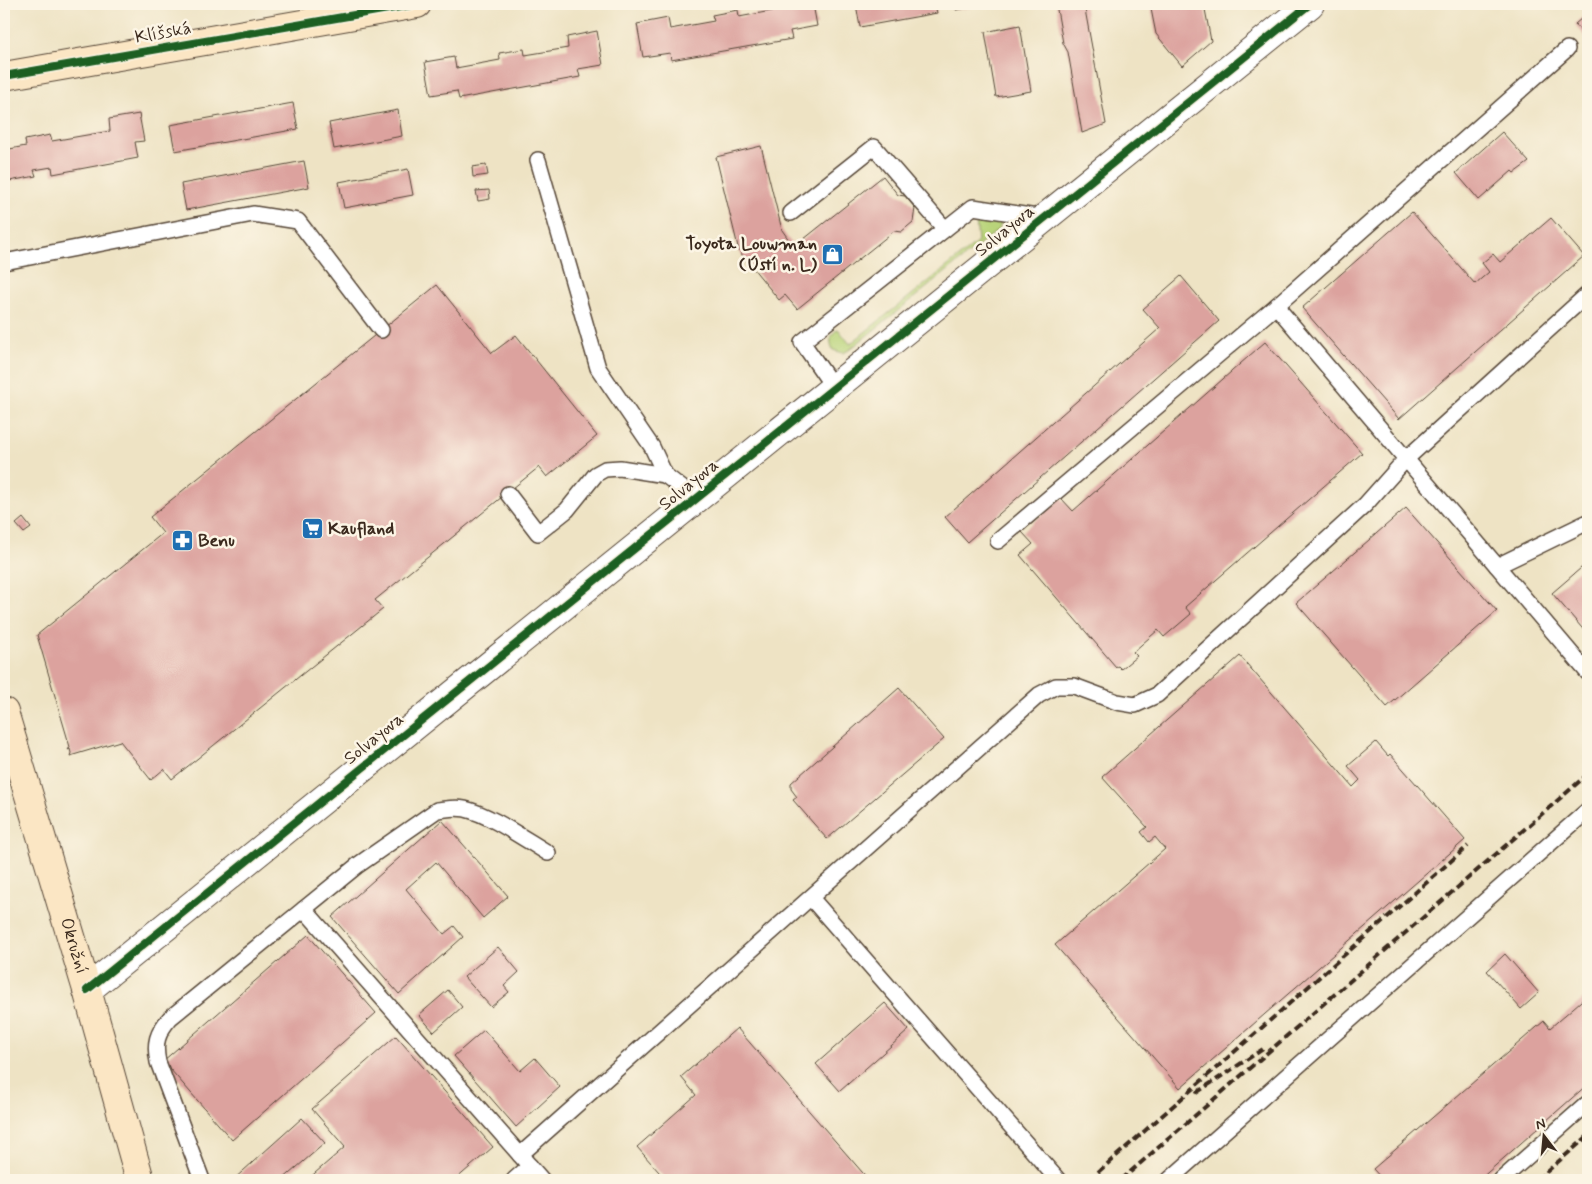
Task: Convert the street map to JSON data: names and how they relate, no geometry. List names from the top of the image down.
{
  "streets": {
    "street": ["Klíšská", "Solvayova", "Okružní"]
  },
  "crossings": [
    ["Solvayova", "Okružní"]
  ],
  "places": {
    "shop": ["Toyota Louwman (Ústí n. L)"],
    "supermarket": ["Kaufland"],
    "pharmacy": ["Benu"]
  },
  "north": "top"
}
